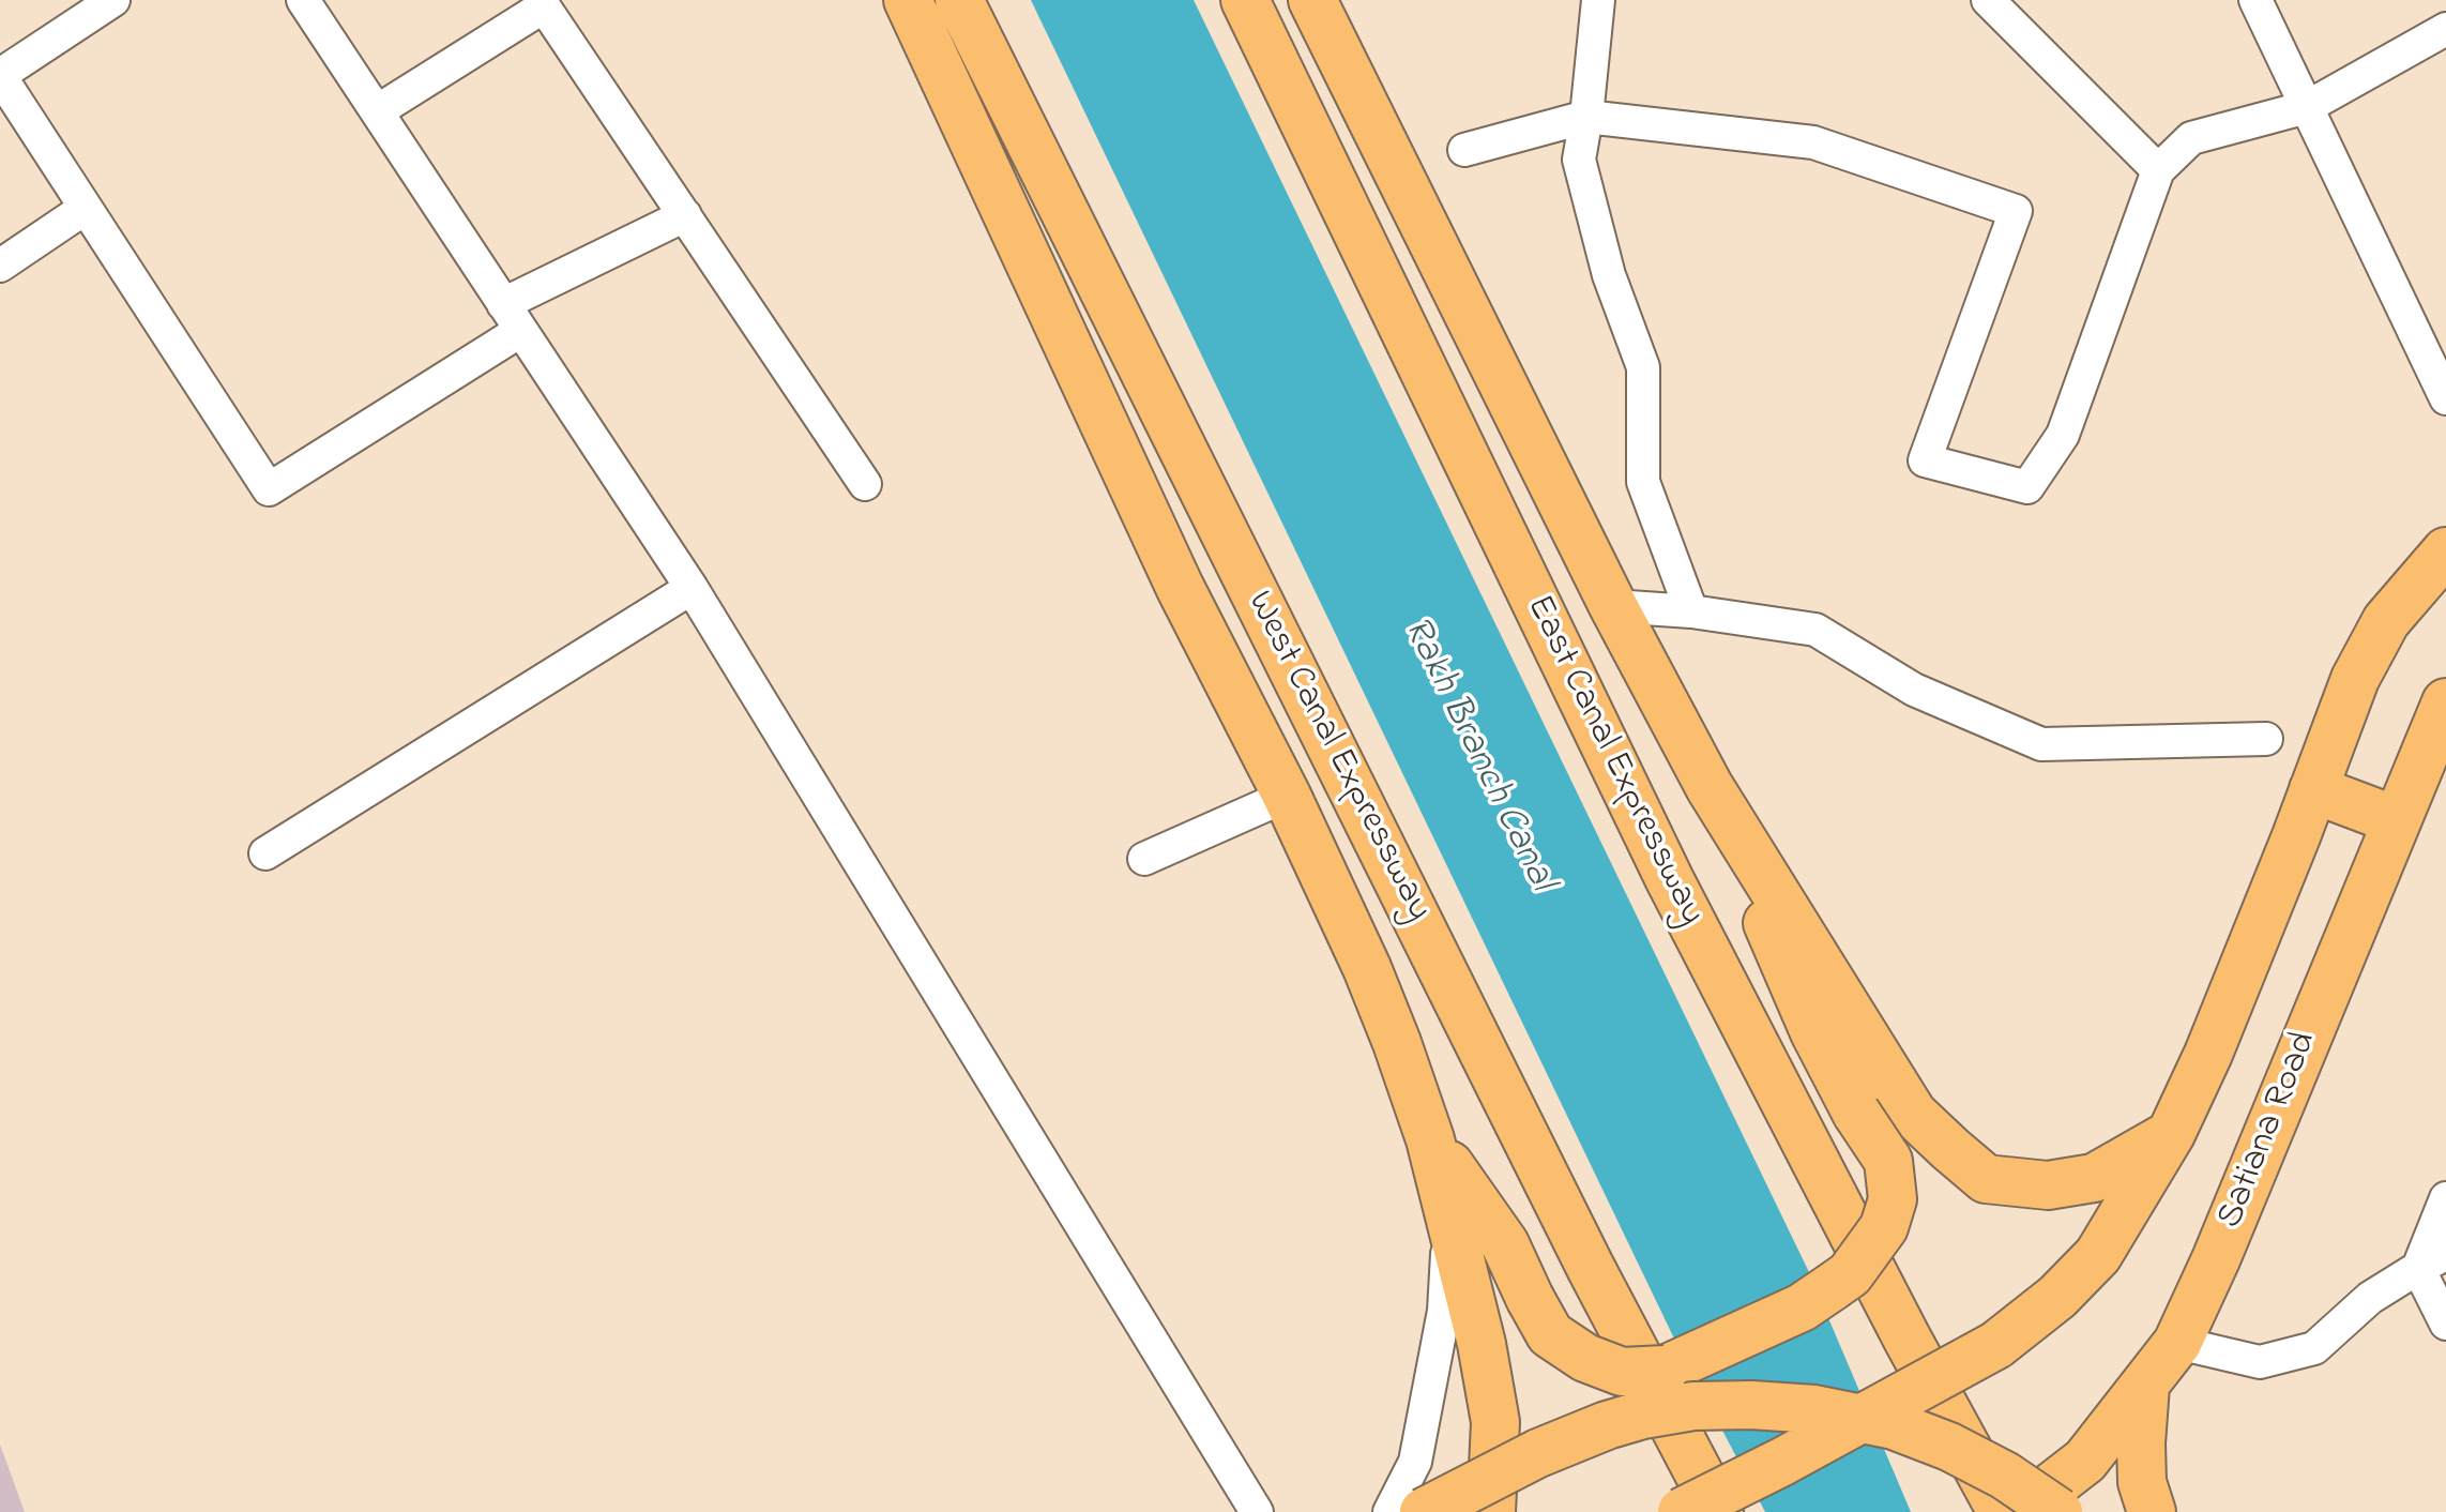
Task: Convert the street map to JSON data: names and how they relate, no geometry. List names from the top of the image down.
{
  "streets": {
    "main road": ["West Canal Expressway", "East Canal Expressway", "Satiana Road"]
  },
  "water": ["Rakh Branch Canal"]
}
